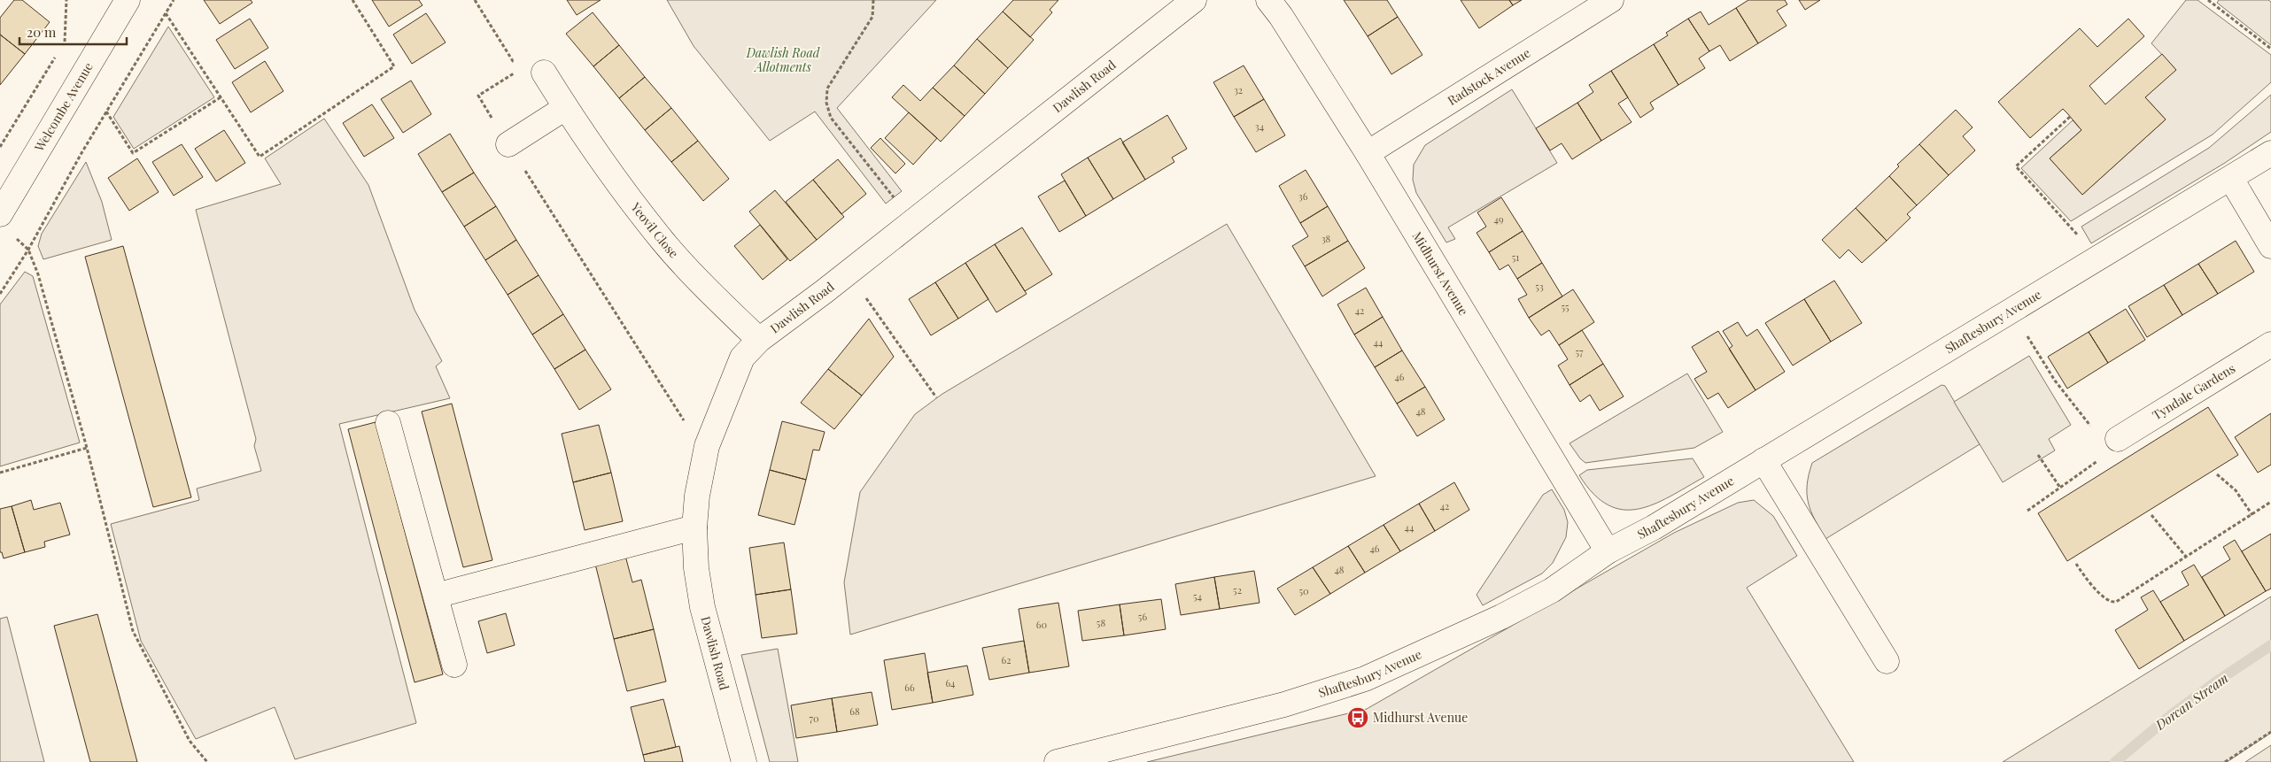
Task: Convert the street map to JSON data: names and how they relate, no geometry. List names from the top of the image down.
{
  "streets": {
    "street": [
      "Radstock Avenue",
      "Dawlish Road",
      "Welcombe Avenue",
      "Yeovil Close",
      "Midhurst Avenue",
      "Shaftesbury Avenue",
      "Tyndale Gardens"
    ]
  },
  "crossings": [
    ["Radstock Avenue", "Midhurst Avenue"],
    ["Dawlish Road", "Yeovil Close"],
    ["Midhurst Avenue", "Shaftesbury Avenue"]
  ],
  "water": ["Dorcan Stream"],
  "parks": ["Dawlish Road Allotments"],
  "places": {
    "bus stop": ["Midhurst Avenue"]
  },
  "house_numbers": [
    "32",
    "34",
    "36",
    "49",
    "38",
    "51",
    "53",
    "55",
    "42",
    "44",
    "57",
    "46",
    "48",
    "42",
    "44",
    "46",
    "48",
    "52",
    "50",
    "54",
    "56",
    "58",
    "60",
    "62",
    "64",
    "66",
    "68",
    "70"
  ],
  "scale_bar": "20 m"
}
